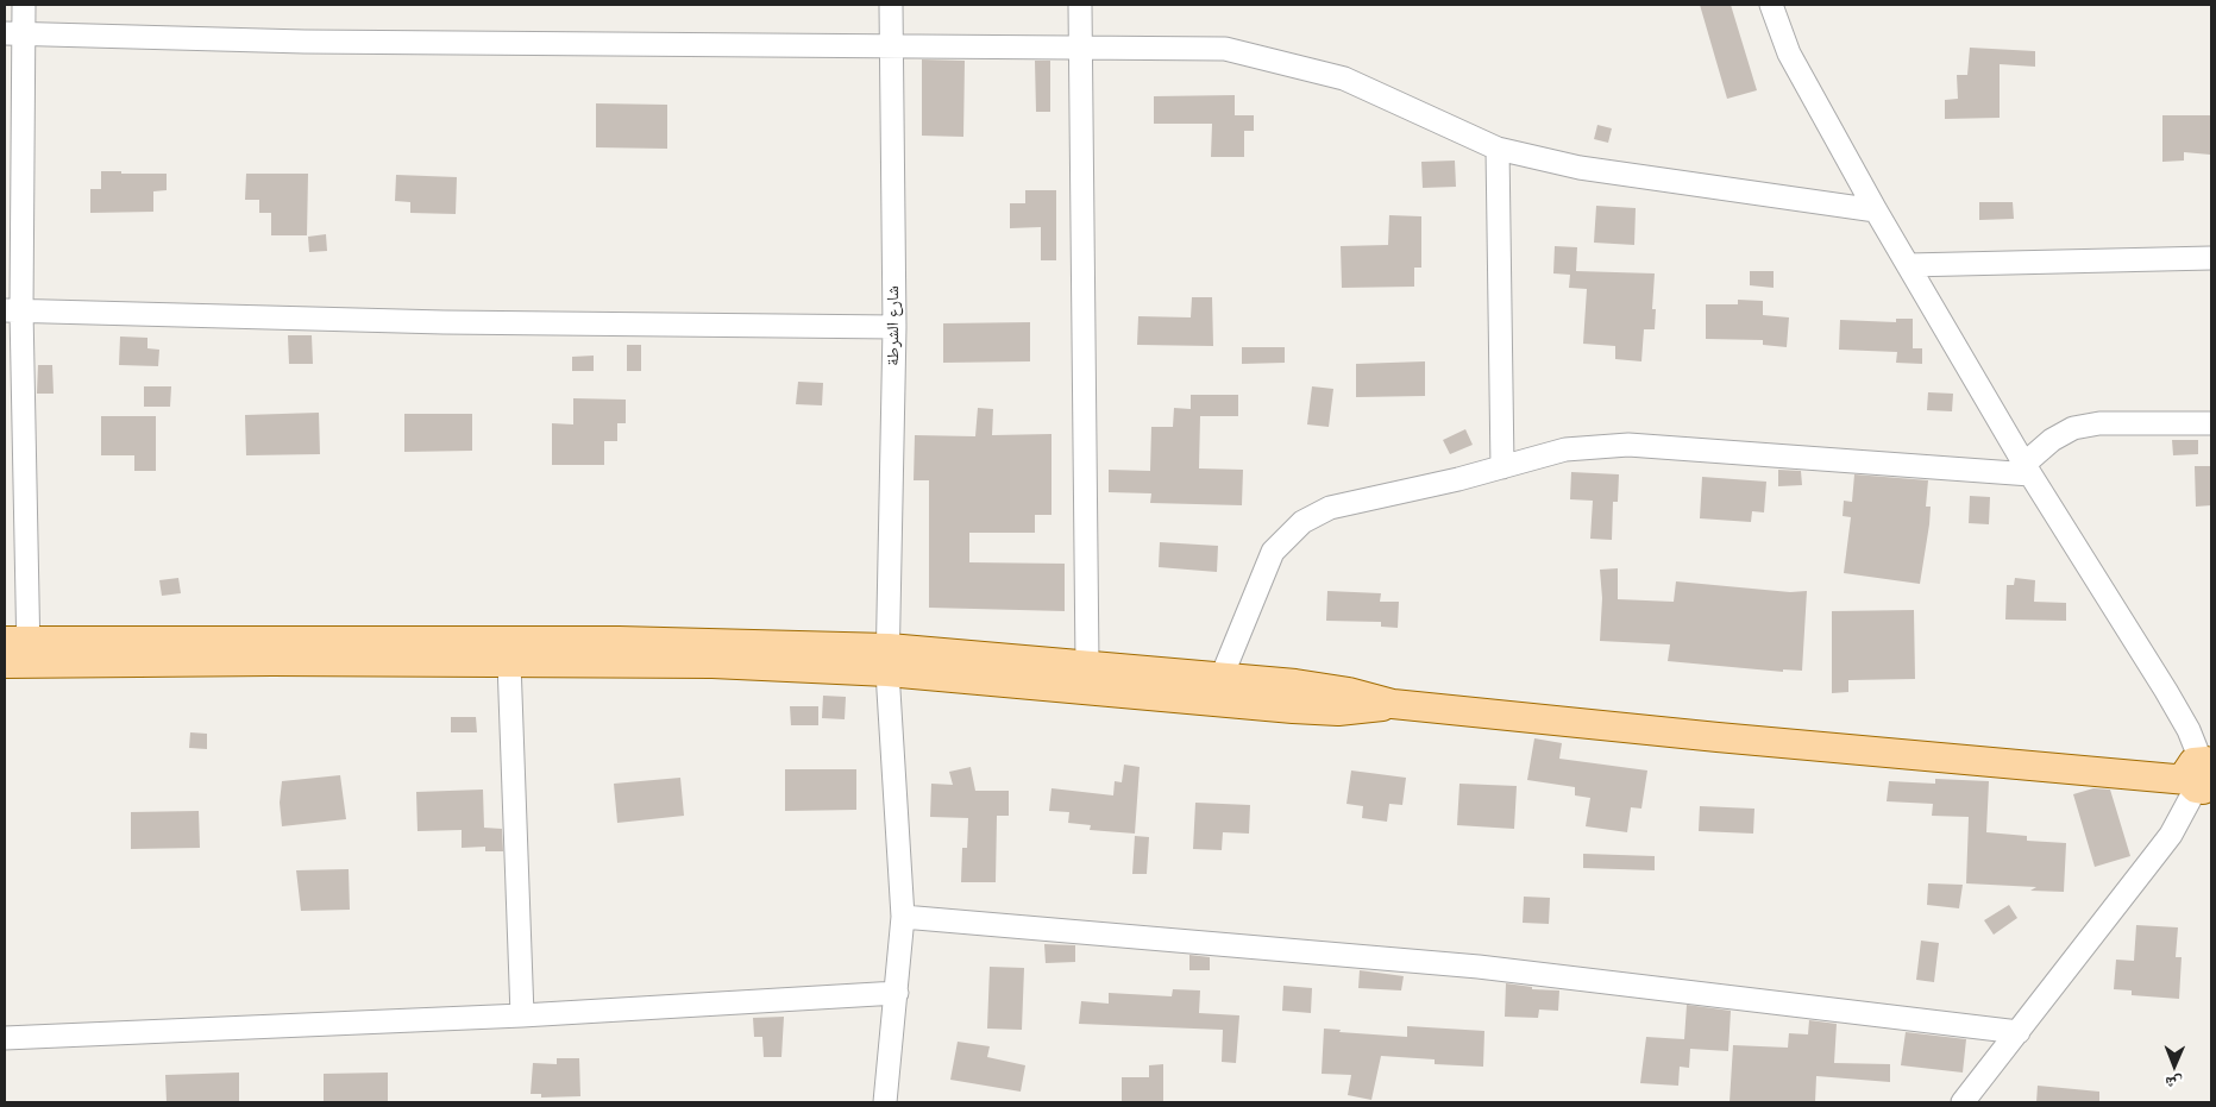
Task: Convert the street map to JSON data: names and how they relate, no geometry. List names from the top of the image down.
{
  "streets": {
    "street": ["شارع الشرطة"]
  },
  "north": "bottom"
}
